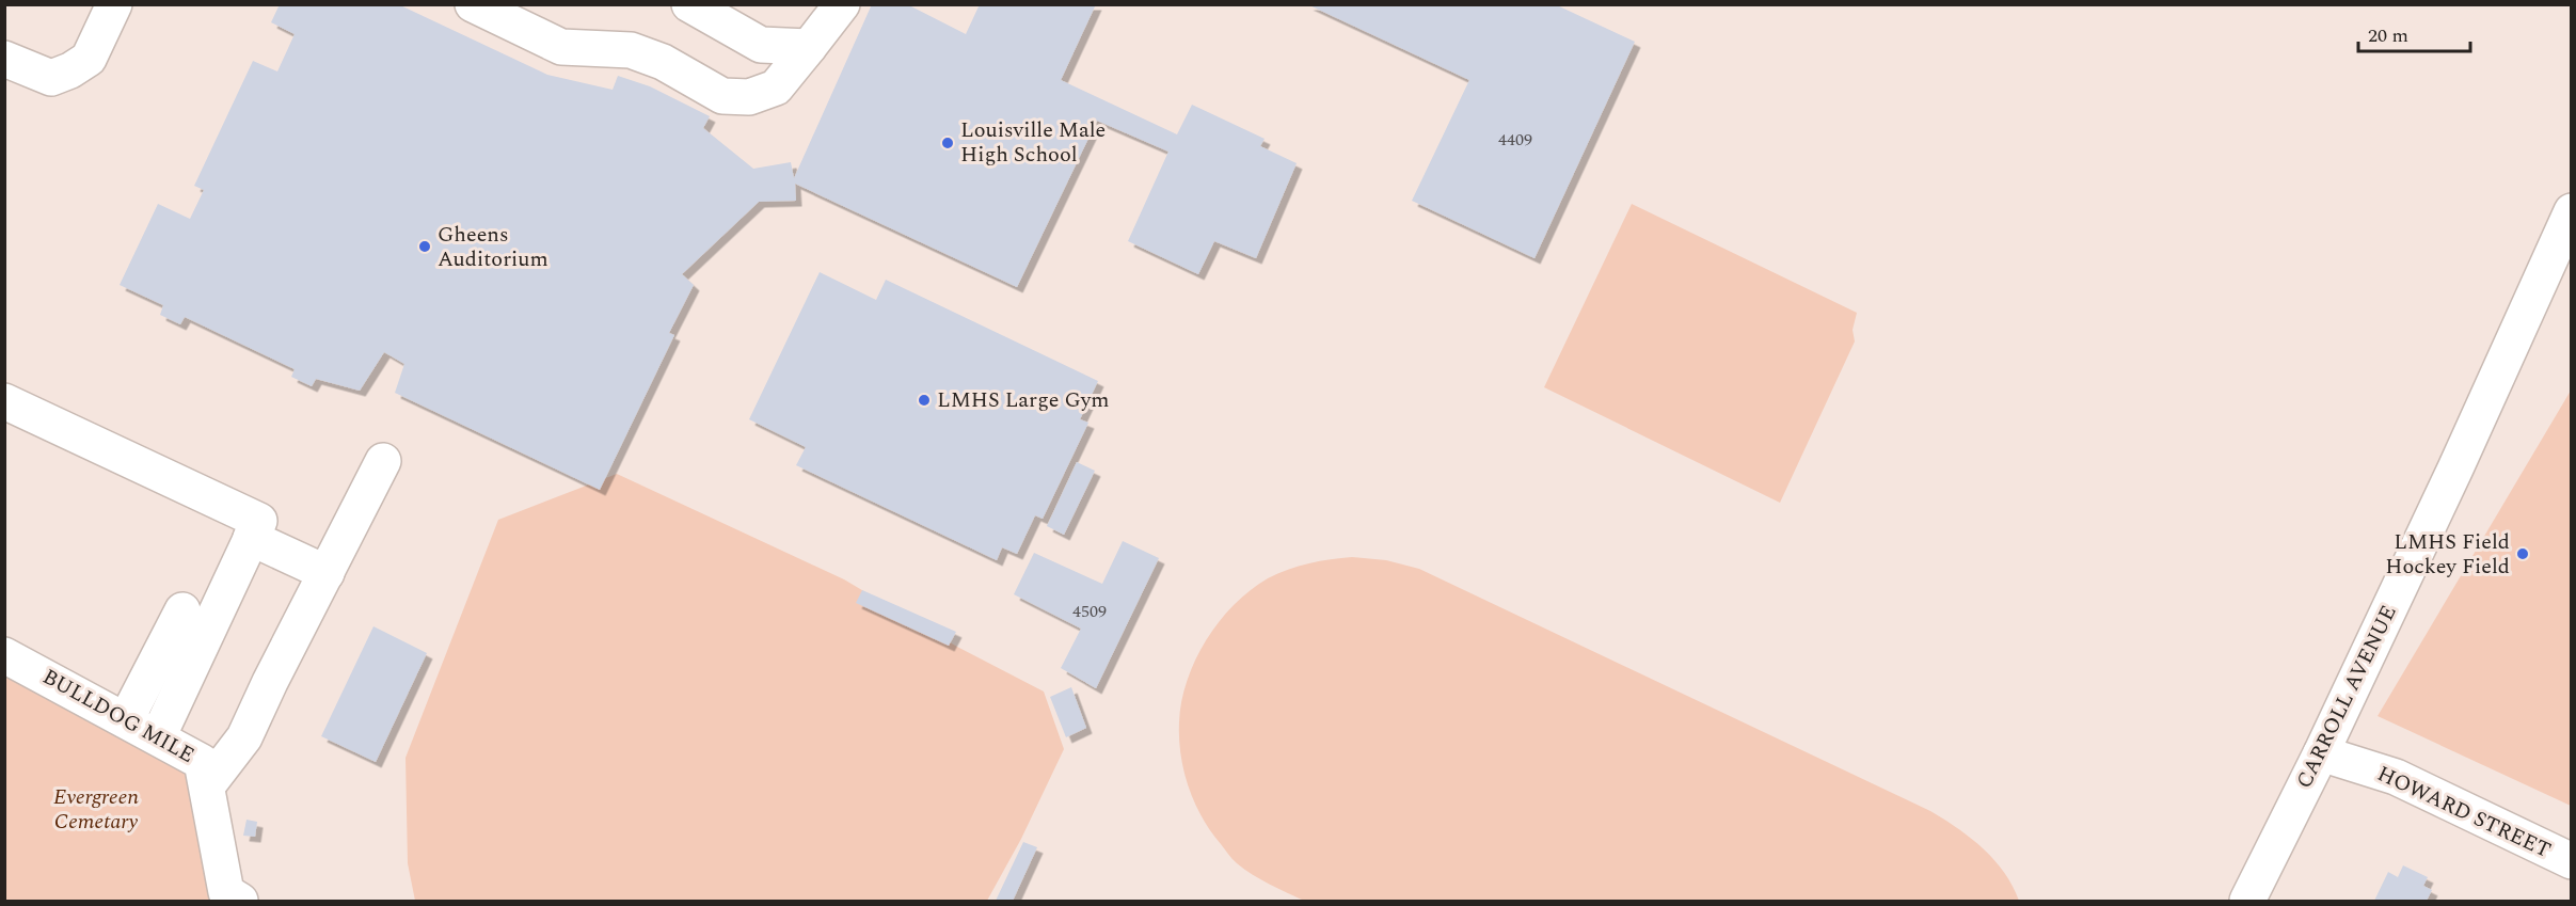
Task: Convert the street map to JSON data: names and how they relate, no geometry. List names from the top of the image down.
{
  "streets": {
    "street": ["CARROLL AVENUE", "BULLDOG MILE", "HOWARD STREET"]
  },
  "crossings": [
    ["CARROLL AVENUE", "HOWARD STREET"]
  ],
  "parks": ["Evergreen Cemetary"],
  "places": [
    "Louisville Male High School",
    "Gheens Auditorium",
    "LMHS Large Gym",
    "LMHS Field Hockey Field"
  ],
  "house_numbers": ["4409", "4509"],
  "scale_bar": "20 m"
}
